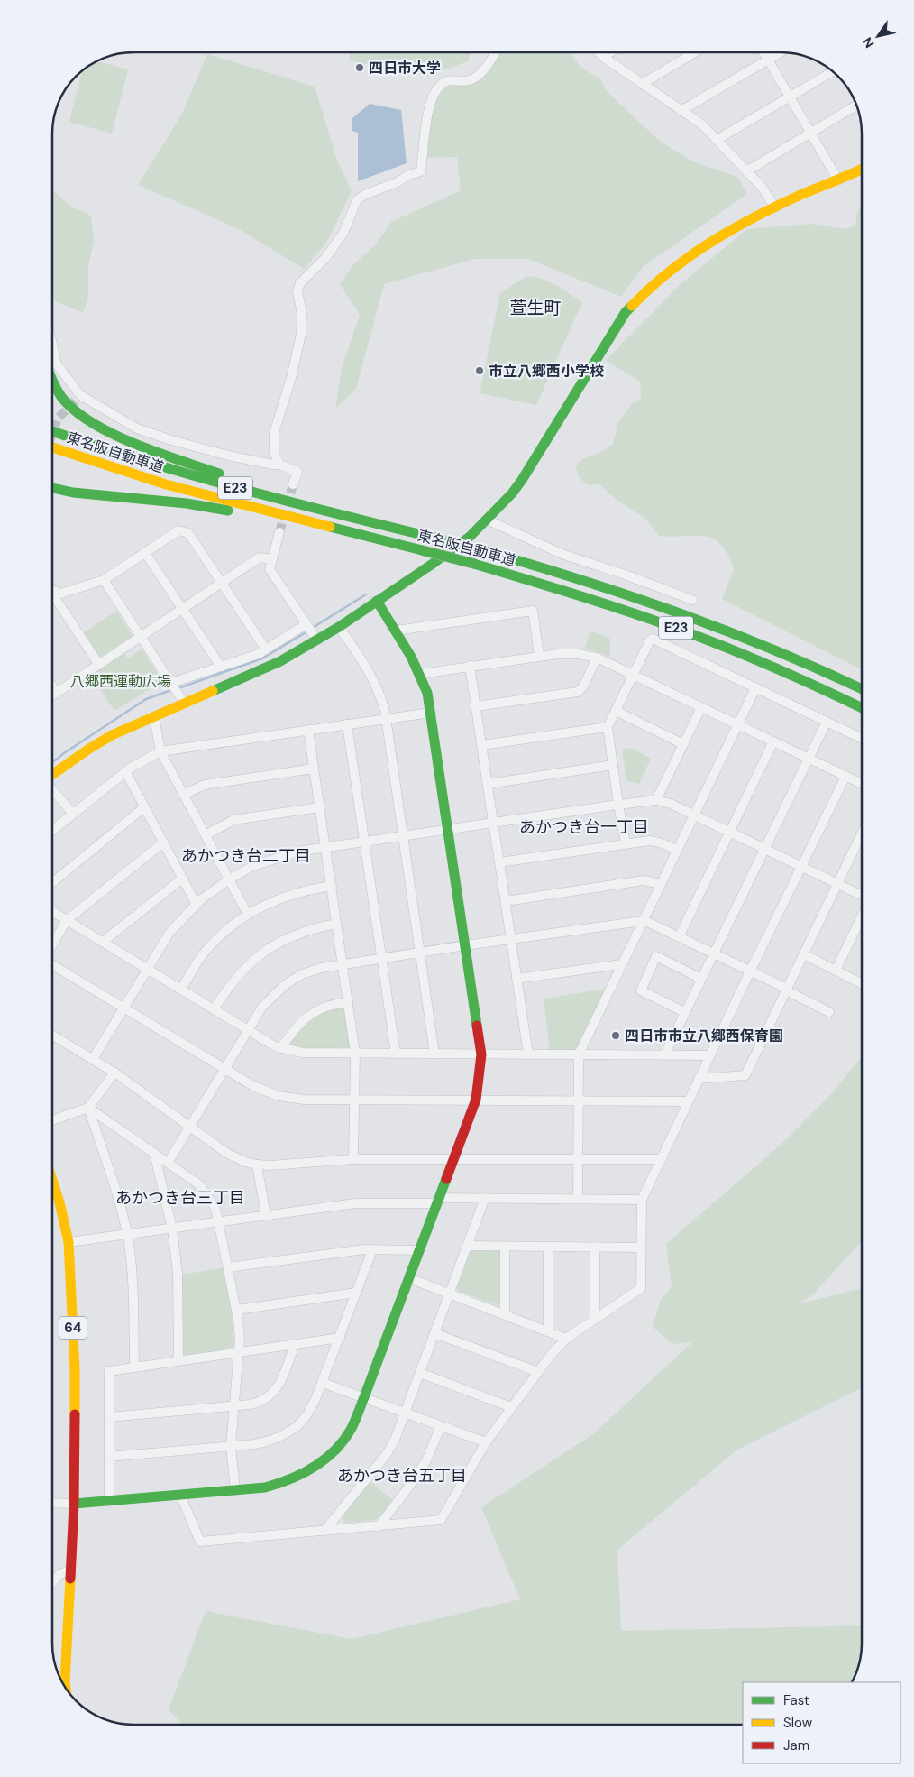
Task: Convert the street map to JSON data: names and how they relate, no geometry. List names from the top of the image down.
{
  "streets": {
    "main road": ["東名阪自動車道", "E23", "64"]
  },
  "districts": [
    "萱生町",
    "あかつき台一丁目",
    "あかつき台二丁目",
    "あかつき台三丁目",
    "あかつき台五丁目"
  ],
  "parks": ["八郷西運動広場"],
  "places": ["四日市大学", "市立八郷西小学校", "四日市市立八郷西保育園"],
  "legend": ["Fast", "Slow", "Jam"],
  "north": "bottom left"
}
